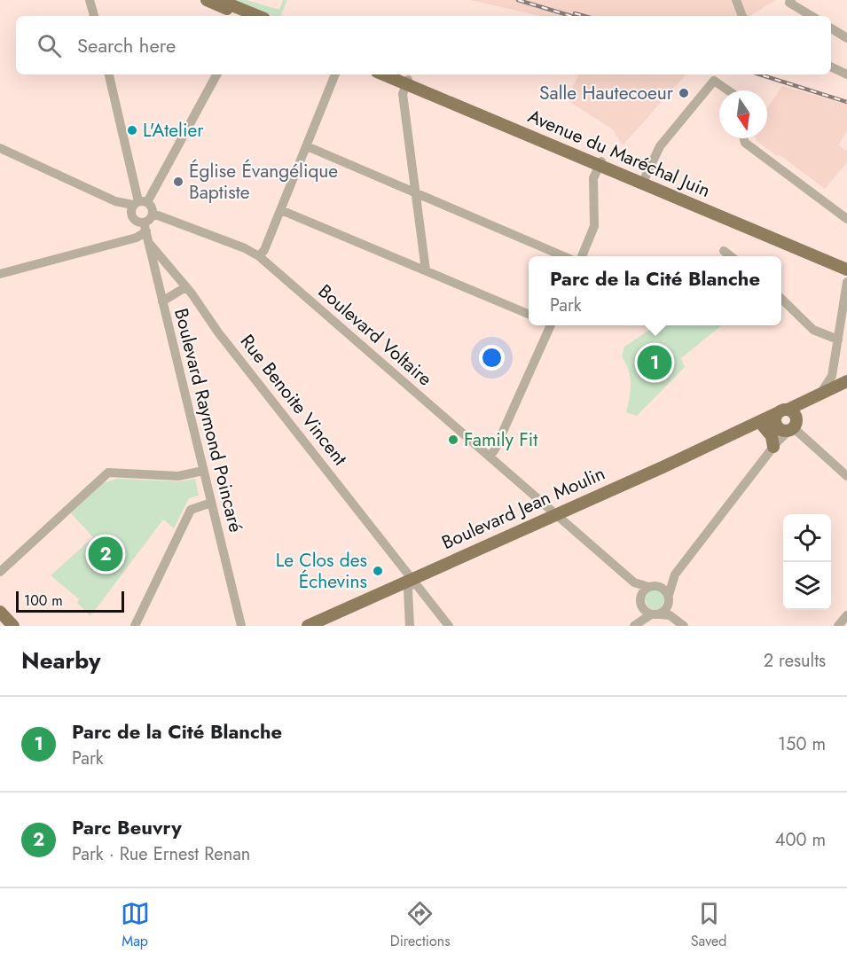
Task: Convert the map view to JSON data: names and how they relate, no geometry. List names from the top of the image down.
{
  "streets": {
    "main road": ["Avenue du Maréchal Juin", "Boulevard Jean Moulin"],
    "street": ["Boulevard Voltaire", "Rue Benoite Vincent", "Boulevard Raymond Poincaré"]
  },
  "crossings": [
    ["Boulevard Voltaire", "Boulevard Jean Moulin"],
    ["Rue Benoite Vincent", "Boulevard Raymond Poincaré"],
    ["Rue Benoite Vincent", "Boulevard Jean Moulin"]
  ],
  "places": [
    "Salle Hautecoeur",
    "L'Atelier",
    "Église Évangélique Baptiste",
    "Family Fit",
    "Le Clos des Échevins"
  ],
  "scale_bar": "100 m",
  "north": "bottom",
  "page": {
    "search": "Search here",
    "popup": ["Parc de la Cité Blanche", "Park"],
    "pins": ["1", "2"],
    "scale": "100 m",
    "heading": ["Nearby", "2 results"],
    "list": [
      {
        "mark": "1",
        "name": "Parc de la Cité Blanche",
        "note": "Park",
        "value": "150 m"
      },
      {
        "mark": "2",
        "name": "Parc Beuvry",
        "note": "Park · Rue Ernest Renan",
        "value": "400 m"
      }
    ],
    "nav": ["Map", "Directions", "Saved"]
  }
}
